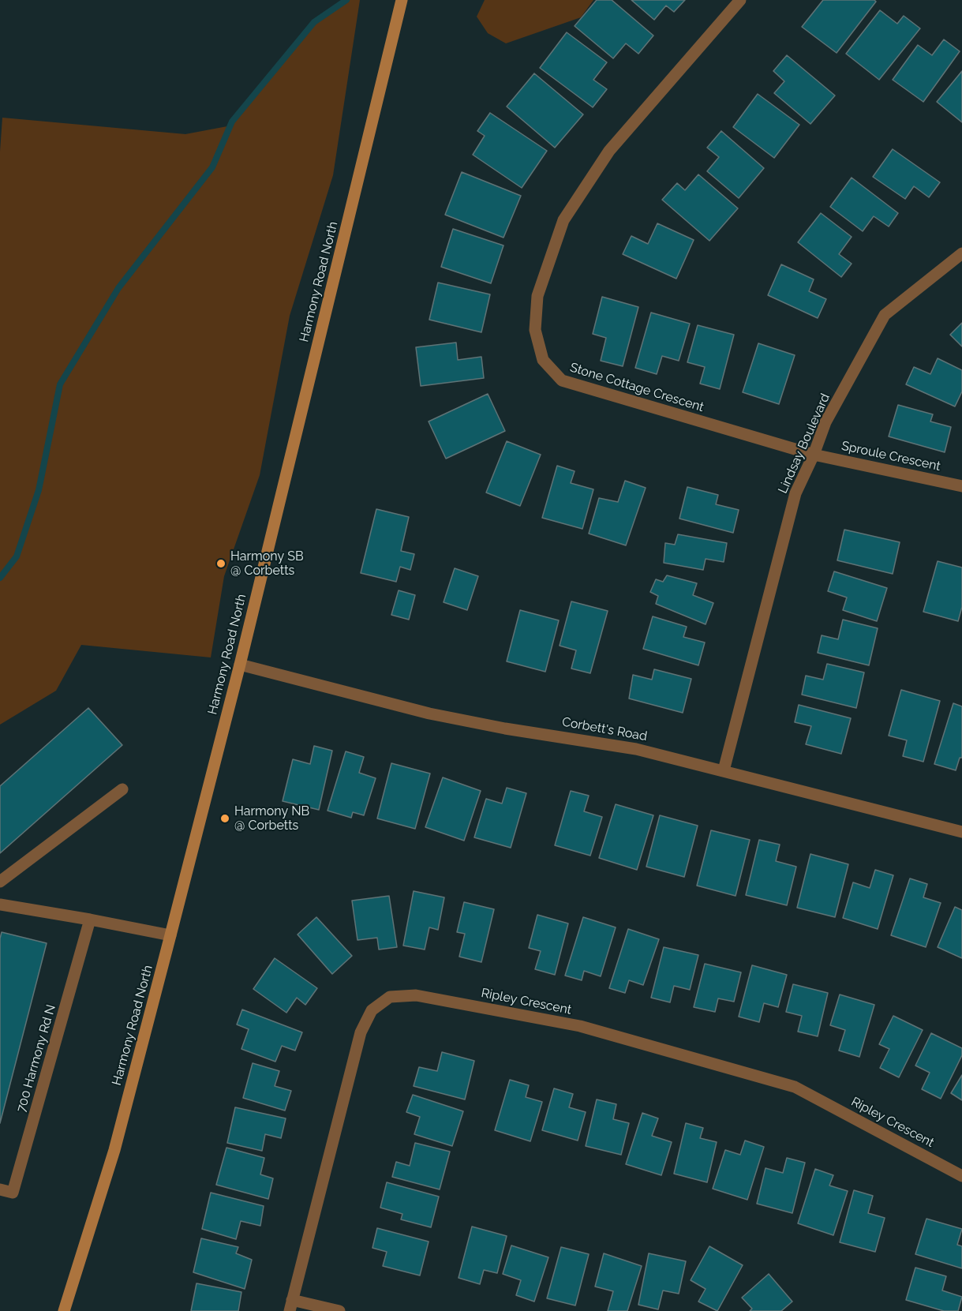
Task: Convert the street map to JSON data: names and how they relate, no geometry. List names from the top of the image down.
{
  "streets": {
    "main road": ["Harmony Road North"],
    "street": [
      "Stone Cottage Crescent",
      "Lindsay Boulevard",
      "Sproule Crescent",
      "Corbett's Road",
      "Ripley Crescent",
      "700 Harmony Rd N"
    ]
  },
  "crossings": [
    ["Harmony Road North", "Corbett's Road"],
    ["Stone Cottage Crescent", "Lindsay Boulevard"],
    ["Stone Cottage Crescent", "Sproule Crescent"],
    ["Lindsay Boulevard", "Sproule Crescent"],
    ["Lindsay Boulevard", "Corbett's Road"]
  ],
  "places": ["Harmony SB @ Corbetts", "Harmony NB @ Corbetts"]
}
